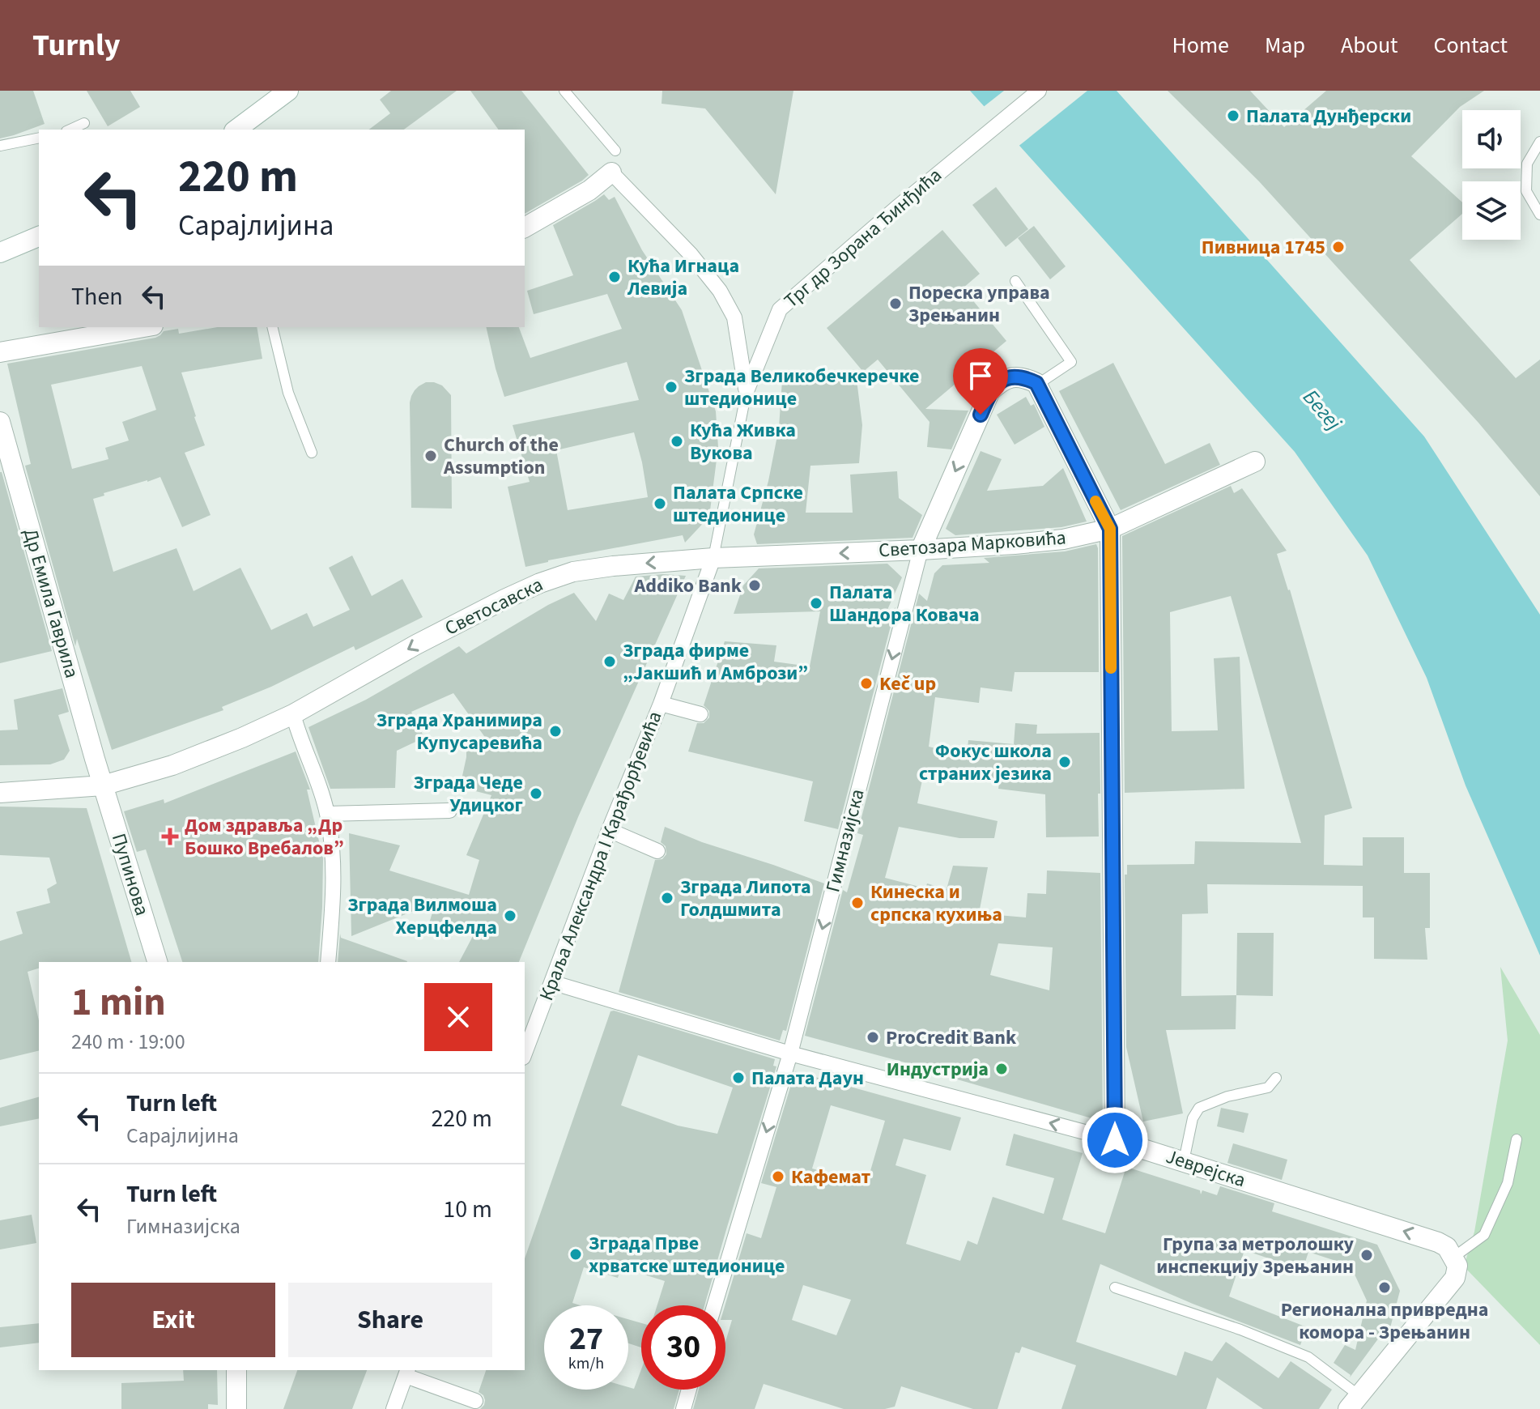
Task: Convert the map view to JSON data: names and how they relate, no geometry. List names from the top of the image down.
{
  "streets": {
    "street": [
      "Трг др Зорана Ђинђића",
      "Светозара Марковића",
      "Др Емила Гаврила",
      "Светосавска",
      "Гимназијска",
      "Краља Александра I Карађорђевића",
      "Пупинова",
      "Јеврејска"
    ]
  },
  "crossings": [
    ["Трг др Зорана Ђинђића", "Краља Александра I Карађорђевића"],
    ["Светозара Марковића", "Светосавска"],
    ["Светозара Марковића", "Гимназијска"],
    ["Светозара Марковића", "Краља Александра I Карађорђевића"],
    ["Др Емила Гаврила", "Светосавска"],
    ["Др Емила Гаврила", "Пупинова"],
    ["Светосавска", "Краља Александра I Карађорђевића"],
    ["Светосавска", "Пупинова"],
    ["Гимназијска", "Јеврејска"],
    ["Краља Александра I Карађорђевића", "Јеврејска"]
  ],
  "one_way": [
    "Светозара Марковића",
    "Светосавска",
    "Гимназијска",
    "Јеврејска"
  ],
  "water": ["Бегеј"],
  "places": {
    "other": [
      "Палата Дунђерски",
      "Пивница 1745",
      "Кућа Игнаца Левија",
      "Пореска управа Зрењанин",
      "Зграда Великобечкеречке штедионице",
      "Кућа Живка Вукова",
      "Church of the Assumption",
      "Палата Српске штедионице",
      "Addiko Bank",
      "Палата Шандора Ковача",
      "Зграда фирме „Јакшић и Амбрози”",
      "Keč up",
      "Зграда Хранимира Купусаревића",
      "Фокус школа страних језика",
      "Зграда Чеде Удицког",
      "Зграда Липота Голдшмита",
      "Кинеска и српска кухиња",
      "Зграда Вилмоша Херцфелда",
      "ProCredit Bank",
      "Индустрија",
      "Палата Даун",
      "Кафемат",
      "Зграда Прве хрватске штедионице",
      "Група за метролошку инспекцију Зрењанин",
      "Регионална привредна комора - Зрењанин"
    ],
    "health": ["Дом здравља „Др Бошко Вребалов”"]
  },
  "page": {
    "header": "Turnly",
    "nav": [
      "Home",
      "Map",
      "About",
      "Contact"
    ],
    "turn": ["220 m", "Сарајлијина"],
    "then": "Then",
    "heading": ["1 min", "240 m · 19:00"],
    "list": [
      {
        "name": "Turn left",
        "note": "Сарајлијина",
        "value": "220 m"
      },
      {
        "name": "Turn left",
        "note": "Гимназијска",
        "value": "10 m"
      }
    ],
    "buttons": ["Exit", "Share"],
    "speed": "27 km/h",
    "limit": "30"
  }
}
